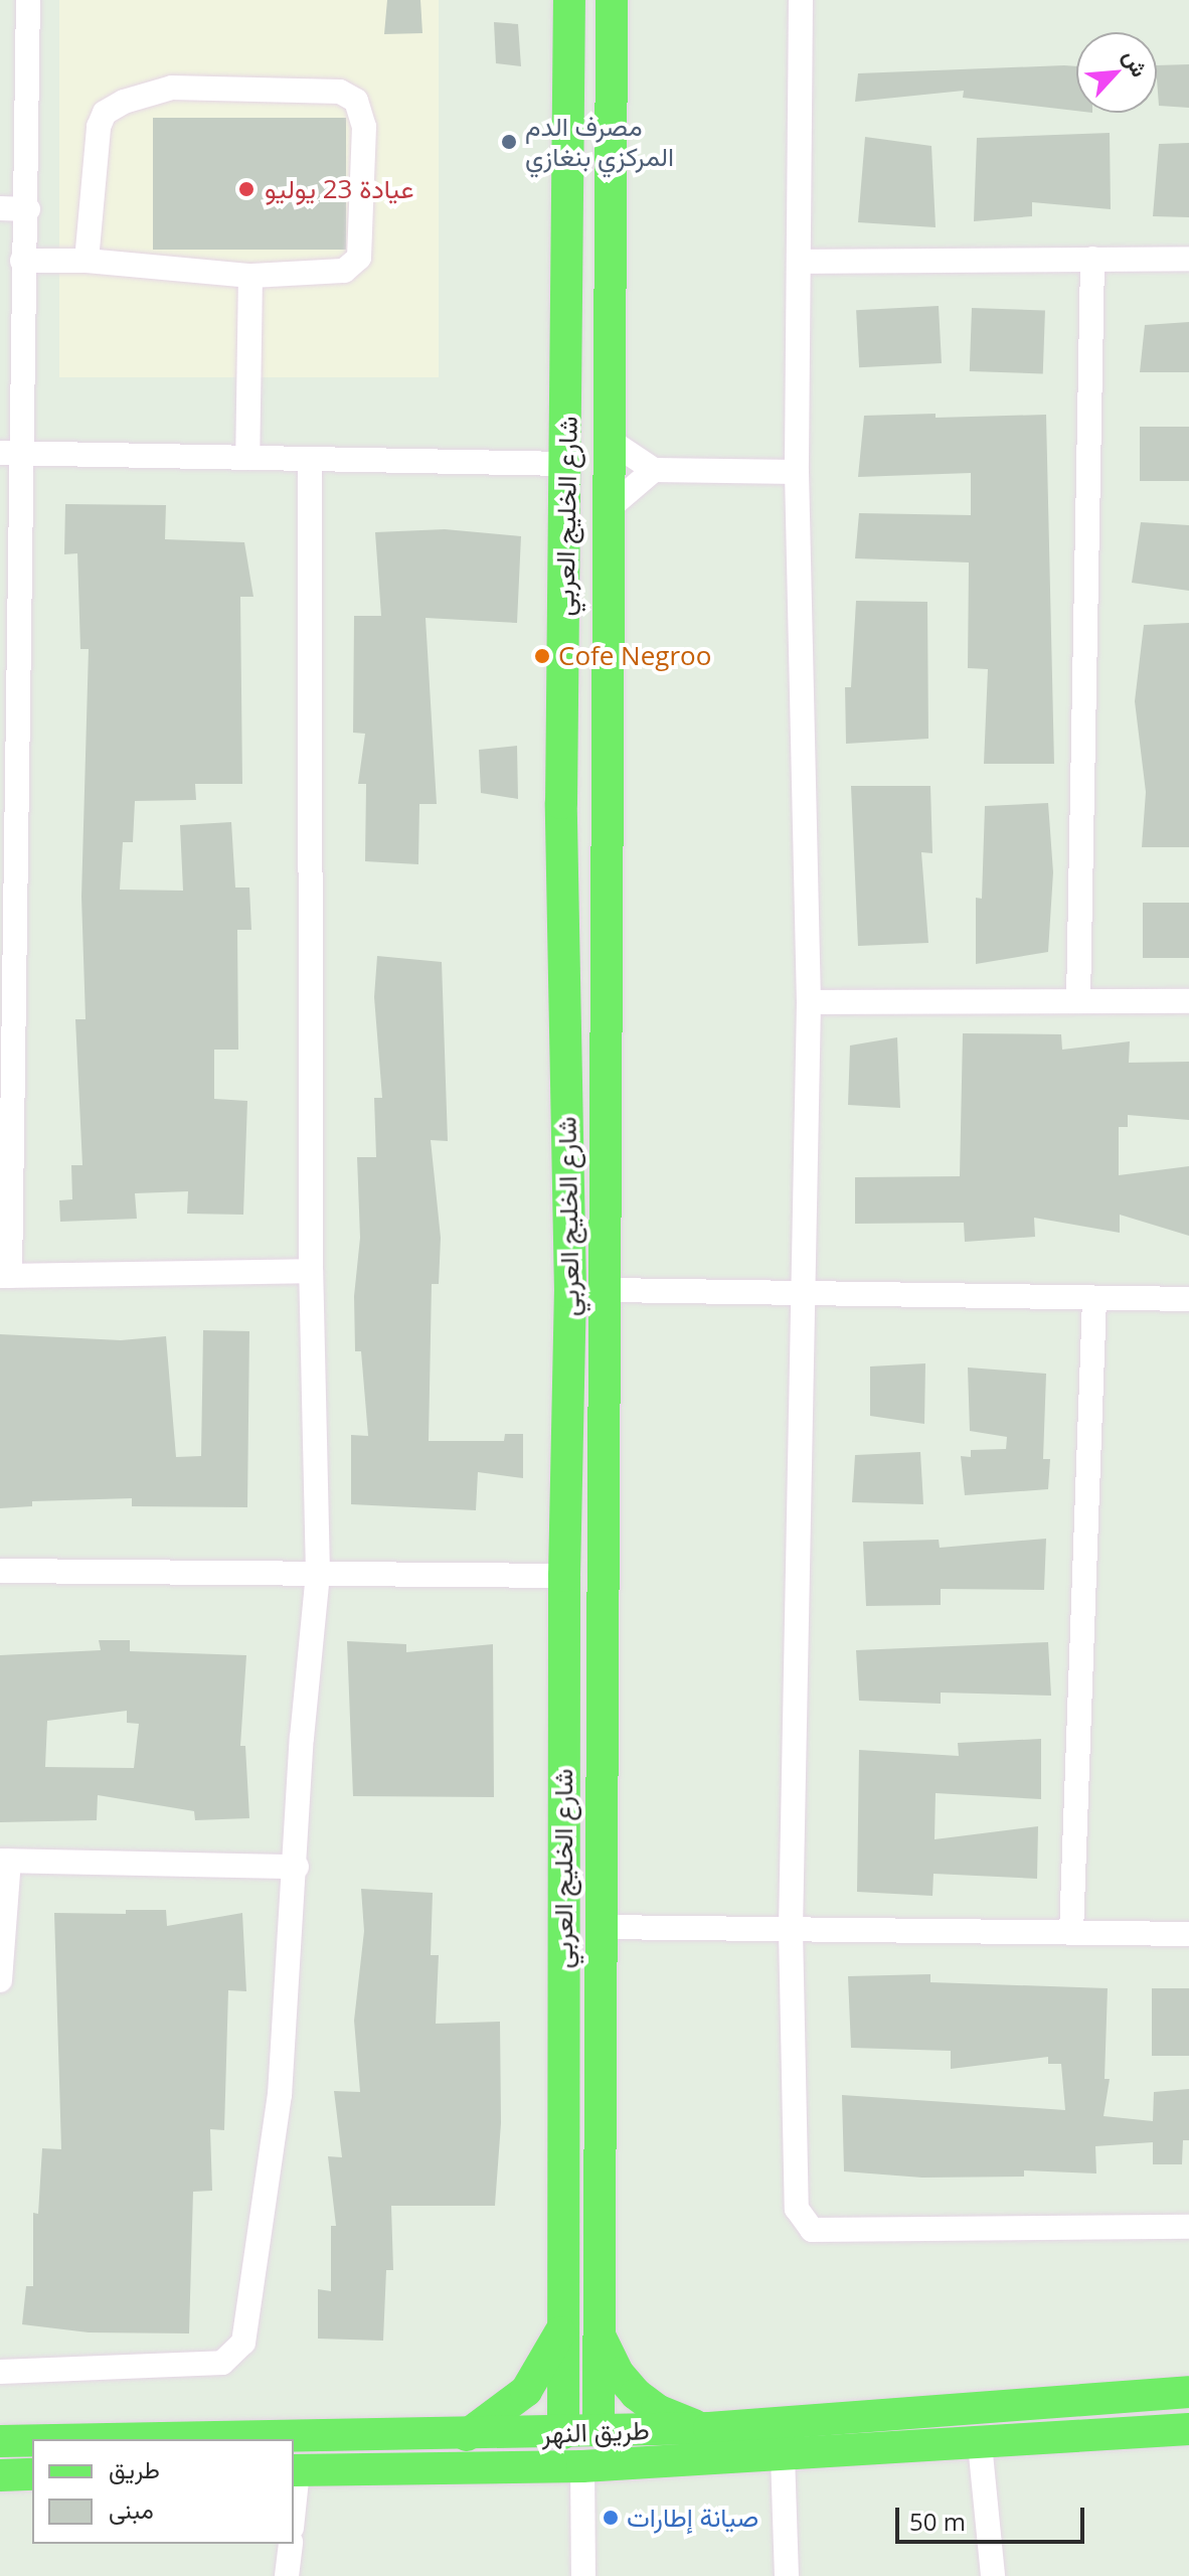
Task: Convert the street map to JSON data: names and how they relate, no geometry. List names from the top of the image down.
{
  "streets": {
    "main road": ["شارع الخليج العربي", "طريق النهر"]
  },
  "crossings": [
    ["شارع الخليج العربي", "طريق النهر"]
  ],
  "places": [
    "مصرف الدم المركزي بنغازي",
    "عيادة 23 يوليو",
    "Cofe Negroo",
    "صيانة إطارات"
  ],
  "legend": ["طريق", "مبنى"],
  "scale_bar": "50 m",
  "north": "top right"
}
